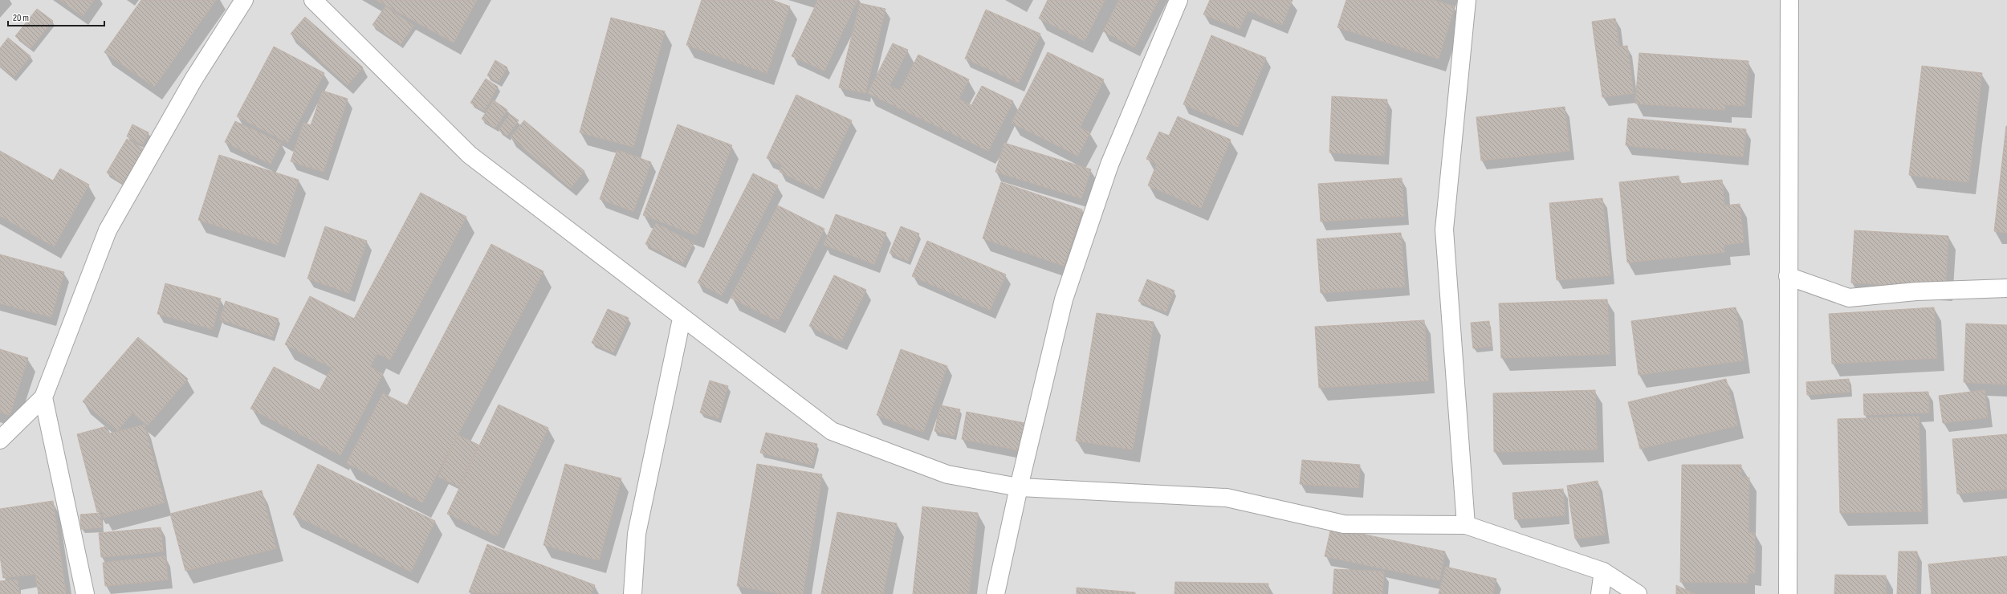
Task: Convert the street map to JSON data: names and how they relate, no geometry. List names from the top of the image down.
{
  "scale_bar": "20 m"
}
